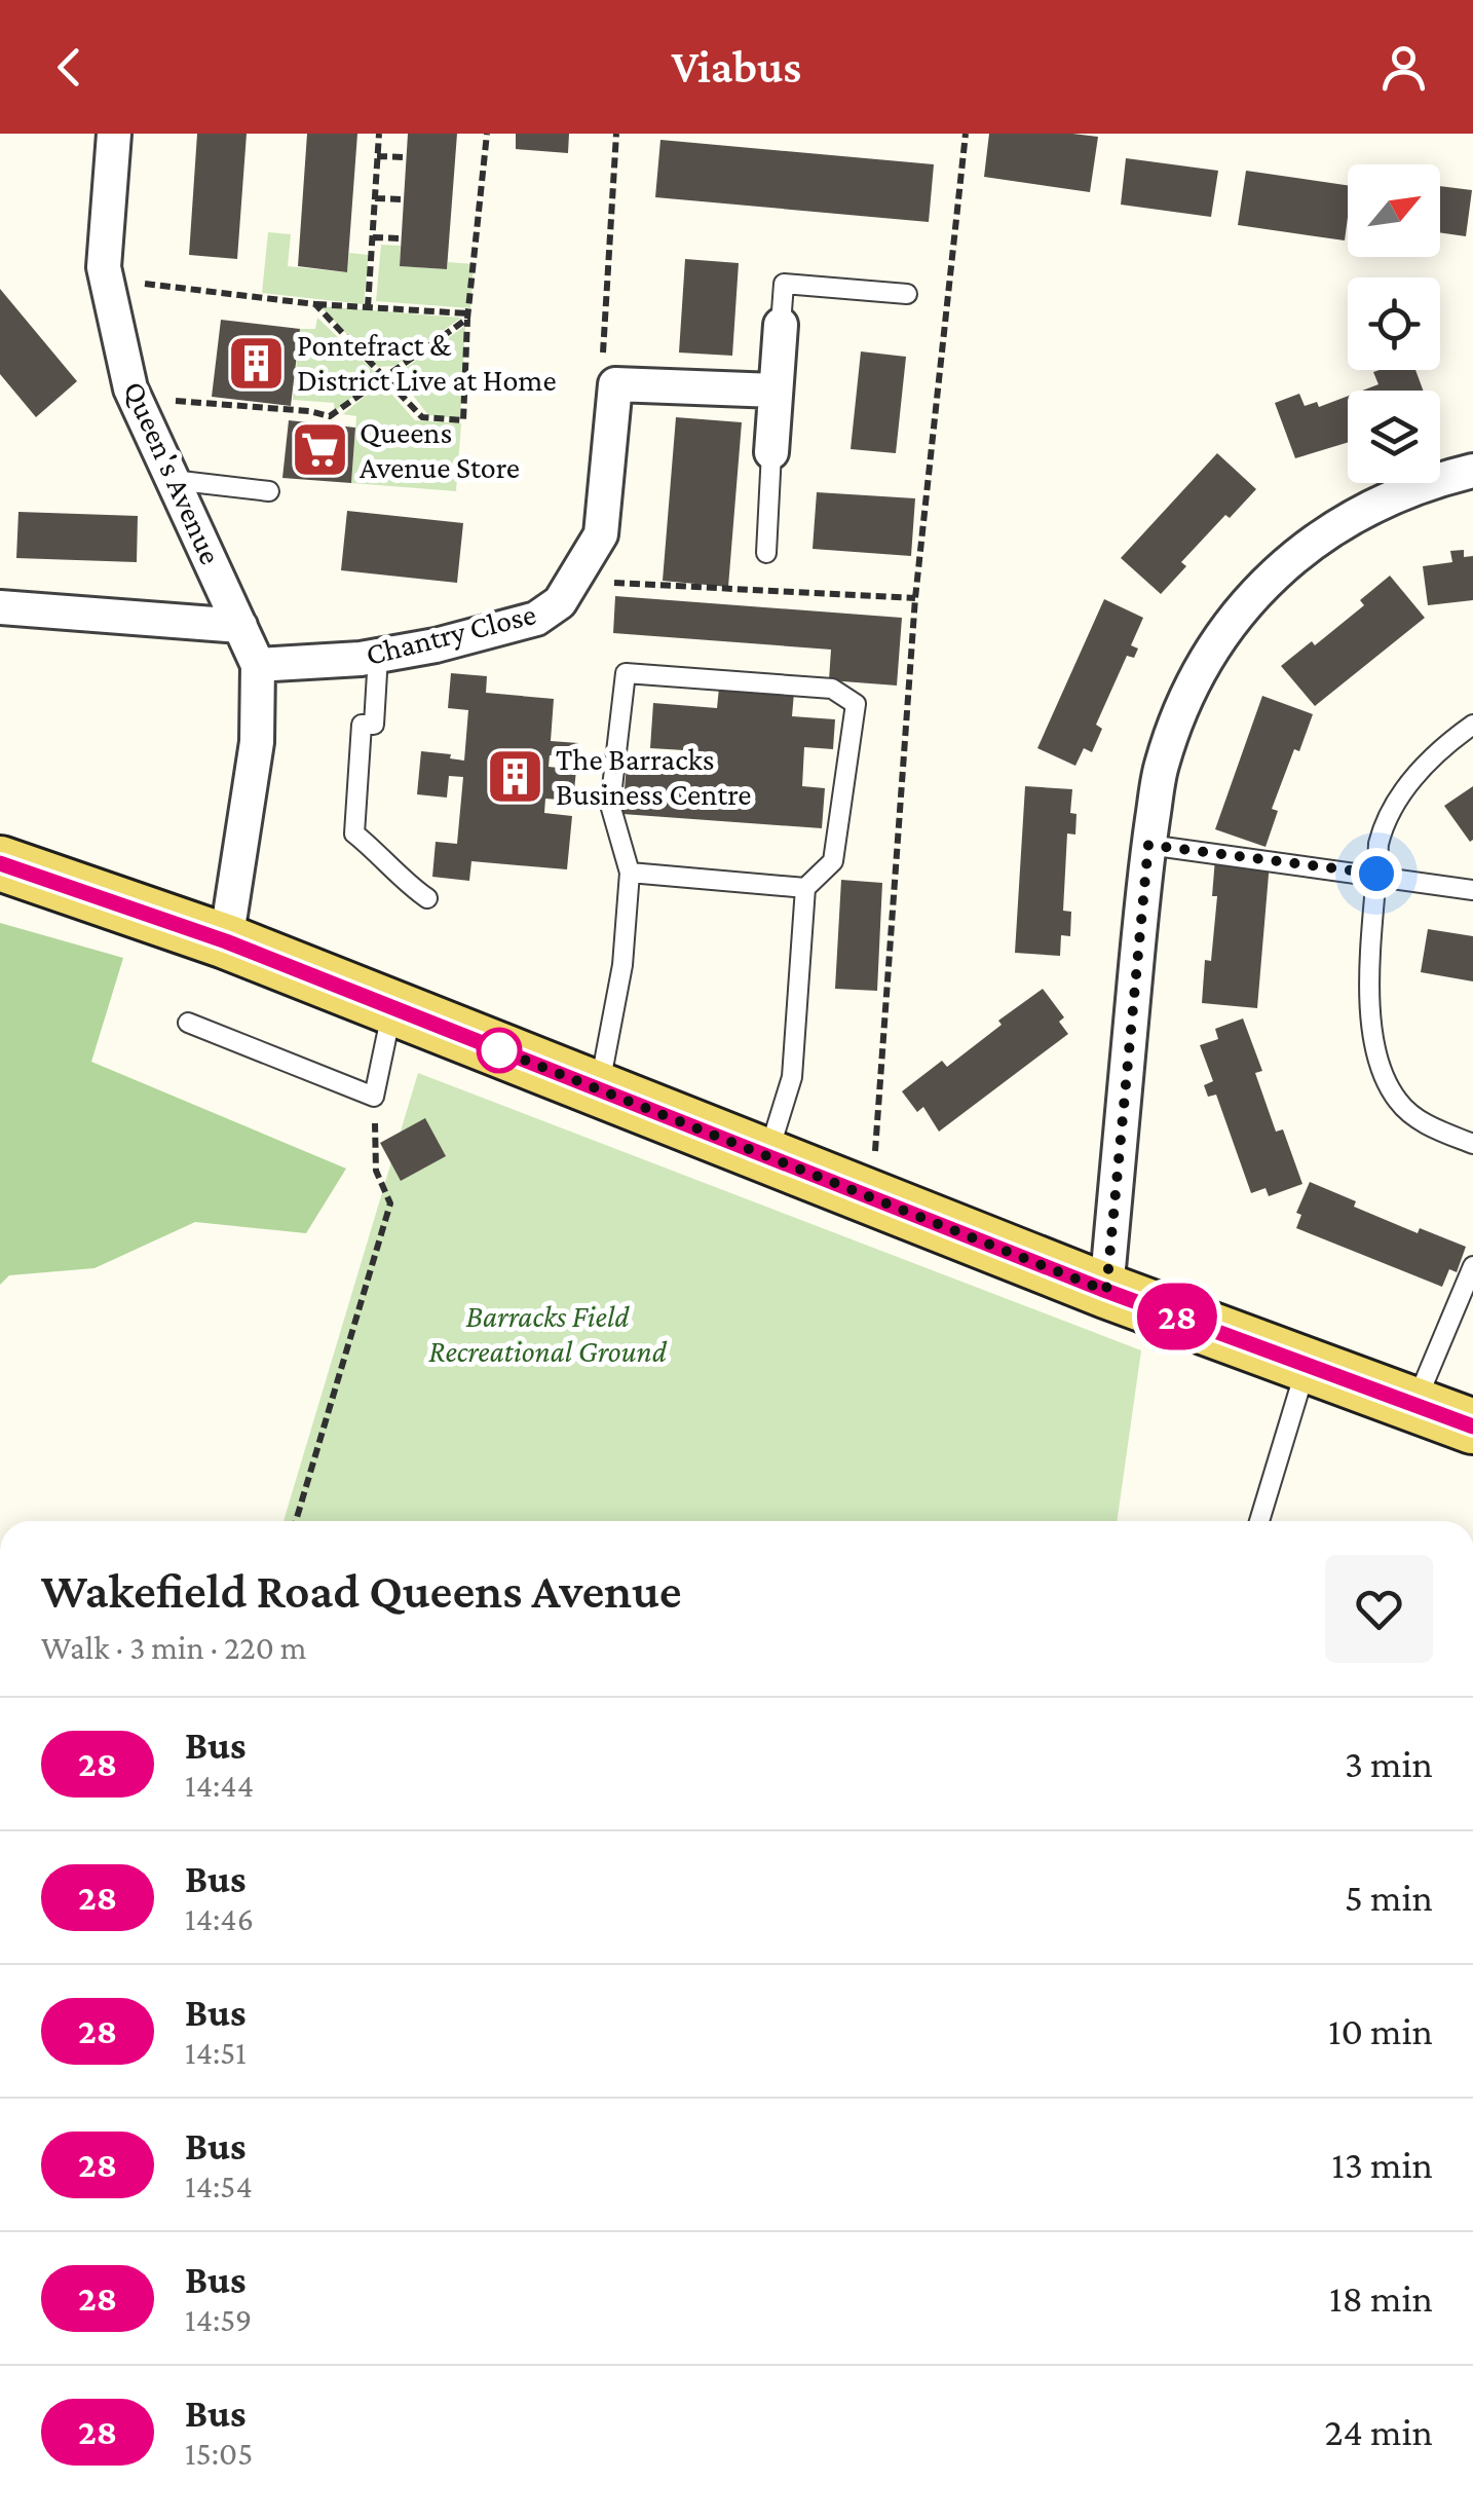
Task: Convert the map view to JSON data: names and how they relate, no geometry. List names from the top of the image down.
{
  "streets": {
    "street": ["Queen's Avenue", "Chantry Close"]
  },
  "crossings": [
    ["Queen's Avenue", "Chantry Close"]
  ],
  "parks": ["Barracks Field Recreational Ground"],
  "places": {
    "building": ["Pontefract & District Live at Home", "The Barracks Business Centre"],
    "supermarket": ["Queens Avenue Store"]
  },
  "lines": ["bus line 28"],
  "north": "top right",
  "page": {
    "header": "Viabus",
    "on_map": "28",
    "heading": ["Wakefield Road Queens Avenue", "Walk · 3 min · 220 m"],
    "list": [
      {
        "mark": "28",
        "name": "Bus",
        "note": "14:44",
        "value": "3 min"
      },
      {
        "mark": "28",
        "name": "Bus",
        "note": "14:46",
        "value": "5 min"
      },
      {
        "mark": "28",
        "name": "Bus",
        "note": "14:51",
        "value": "10 min"
      },
      {
        "mark": "28",
        "name": "Bus",
        "note": "14:54",
        "value": "13 min"
      },
      {
        "mark": "28",
        "name": "Bus",
        "note": "14:59",
        "value": "18 min"
      },
      {
        "mark": "28",
        "name": "Bus",
        "note": "15:05",
        "value": "24 min"
      }
    ]
  }
}
